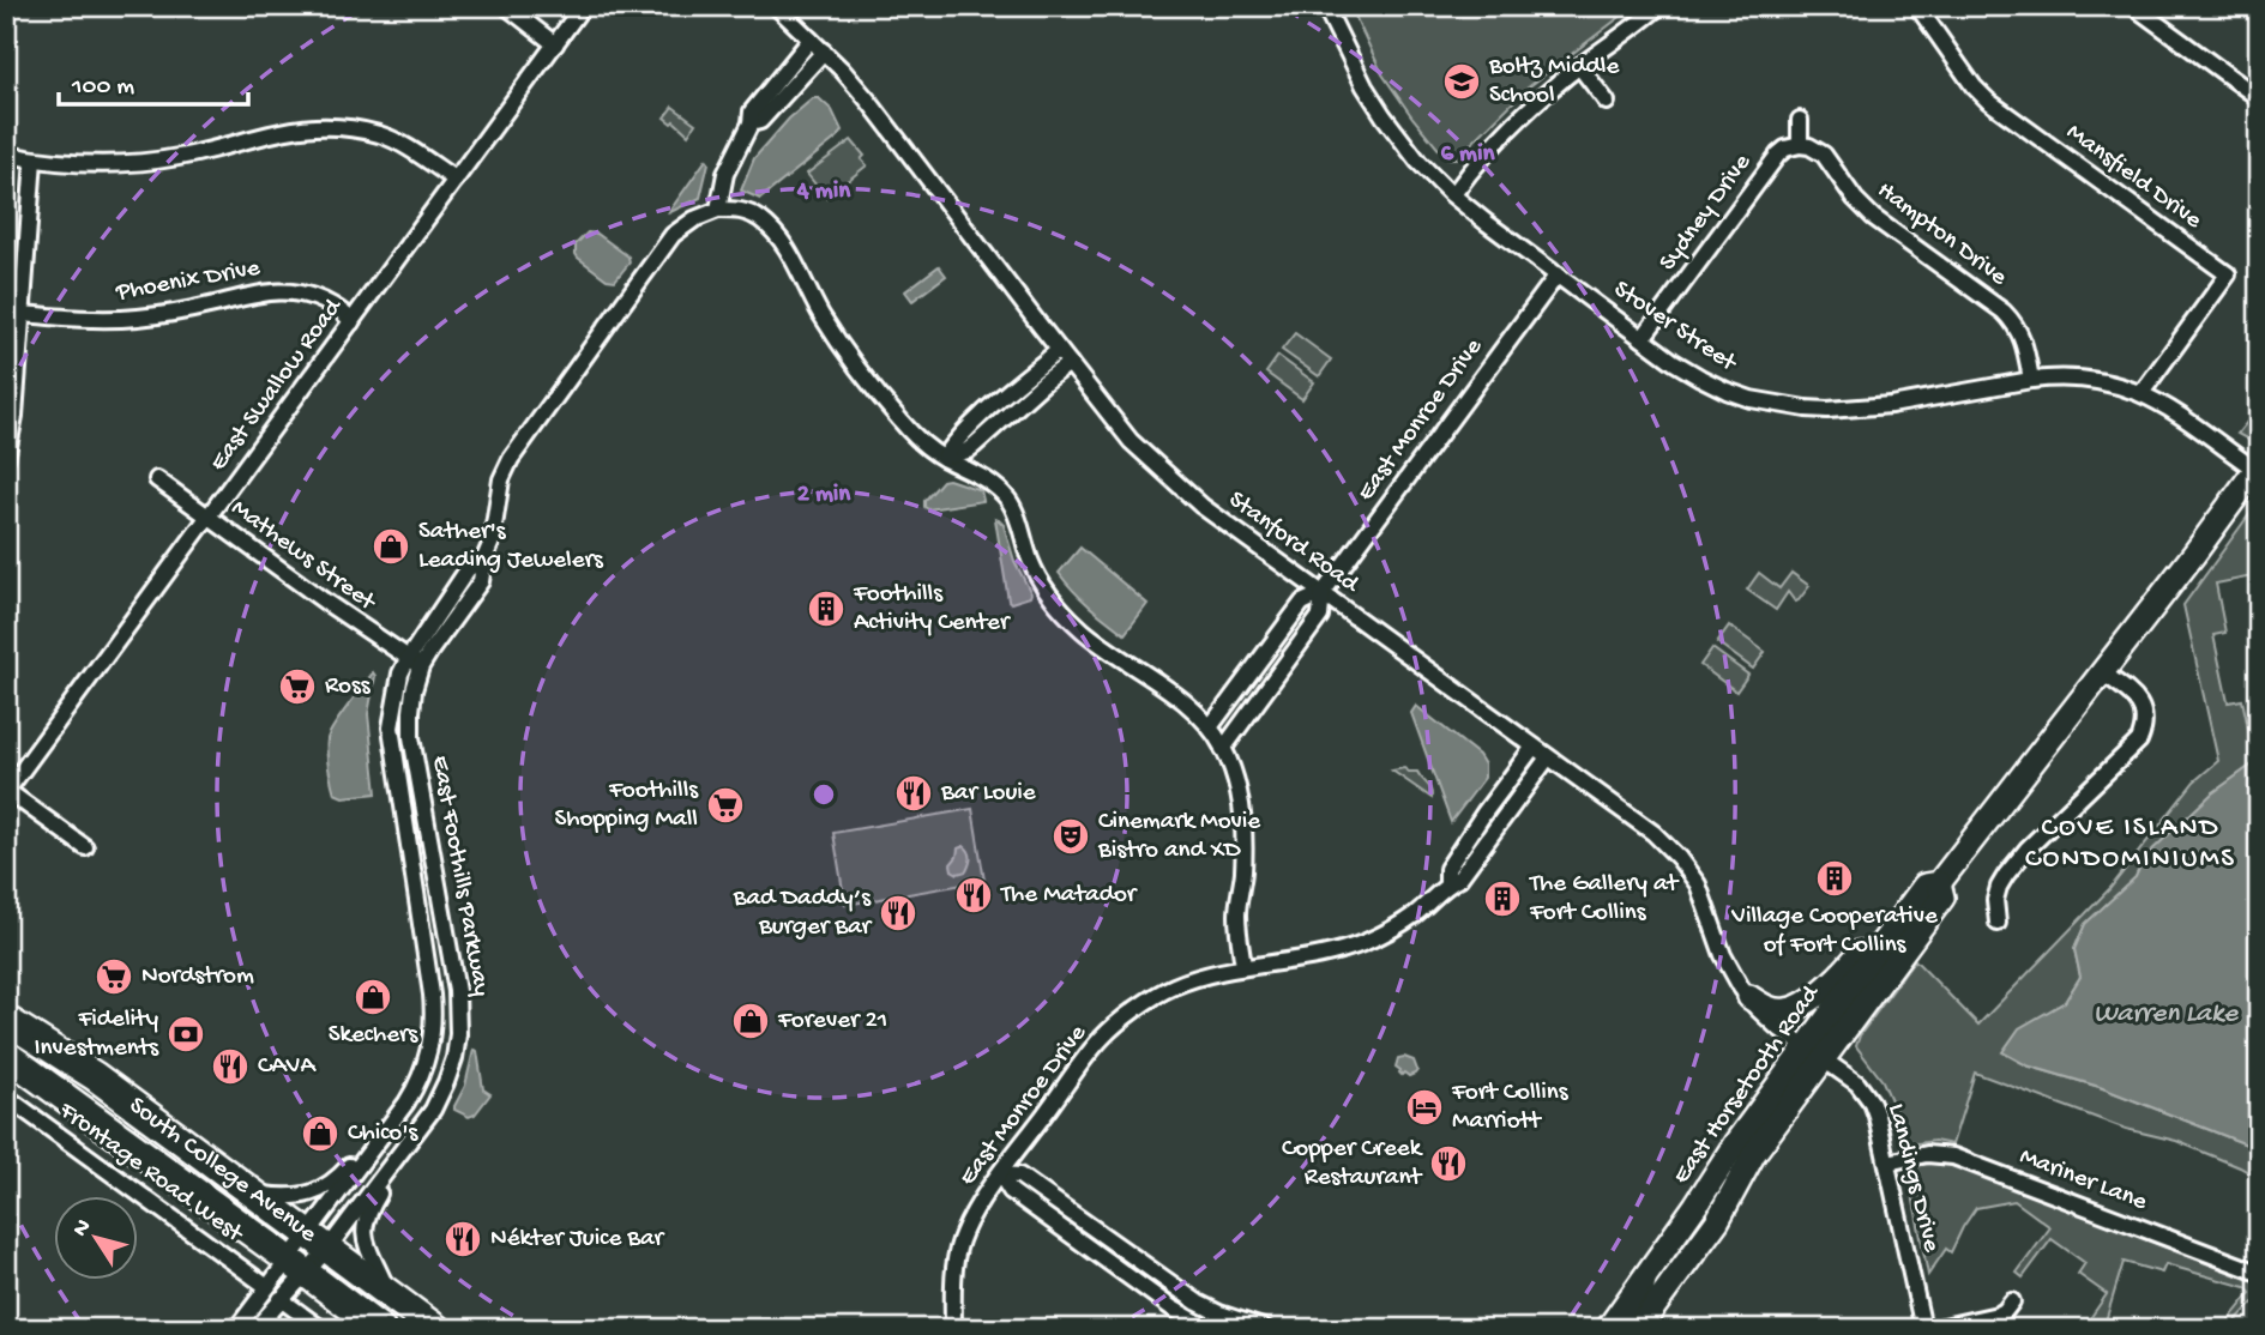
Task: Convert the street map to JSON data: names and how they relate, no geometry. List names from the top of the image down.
{
  "streets": {
    "highway": ["South College Avenue"],
    "main road": ["East Horsetooth Road"],
    "street": [
      "Mansfield Drive",
      "Sydney Drive",
      "Hampton Drive",
      "Phoenix Drive",
      "Stover Street",
      "East Swallow Road",
      "East Monroe Drive",
      "Stanford Road",
      "Mathews Street",
      "East Foothills Parkway",
      "Frontage Road West",
      "Landings Drive",
      "Mariner Lane"
    ]
  },
  "crossings": [
    ["Mansfield Drive", "Stover Street"],
    ["Sydney Drive", "Hampton Drive"],
    ["Sydney Drive", "Stover Street"],
    ["Hampton Drive", "Stover Street"],
    ["Phoenix Drive", "East Swallow Road"],
    ["Stover Street", "East Monroe Drive"],
    ["Stover Street", "East Horsetooth Road"],
    ["East Swallow Road", "Mathews Street"],
    ["East Monroe Drive", "Stanford Road"],
    ["Stanford Road", "East Horsetooth Road"],
    ["Stanford Road", "Landings Drive"],
    ["Mathews Street", "East Foothills Parkway"],
    ["East Foothills Parkway", "South College Avenue"],
    ["East Horsetooth Road", "Landings Drive"],
    ["Landings Drive", "Mariner Lane"]
  ],
  "districts": ["COVE ISLAND CONDOMINIUMS"],
  "water": ["Warren Lake"],
  "places": {
    "school or university": ["Boltz Middle School"],
    "shop": [
      "Sather's Leading Jewelers",
      "Skechers",
      "Forever 21",
      "Chico's"
    ],
    "building": ["Foothills Activity Center", "Village Cooperative of Fort Collins", "The Gallery at Fort Collins"],
    "supermarket": ["Ross", "Foothills Shopping Mall", "Nordstrom"],
    "restaurant": [
      "Bar Louie",
      "The Matador",
      "Bad Daddy’s Burger Bar",
      "CAVA",
      "Copper Creek Restaurant",
      "Nékter Juice Bar"
    ],
    "theatre": ["Cinemark Movie Bistro and XD"],
    "bank": ["Fidelity Investments"],
    "hotel": ["Fort Collins Marriott"]
  },
  "scale_bar": "100 m",
  "north": "top left",
  "rings": ["6 min", "4 min", "2 min"]
}
